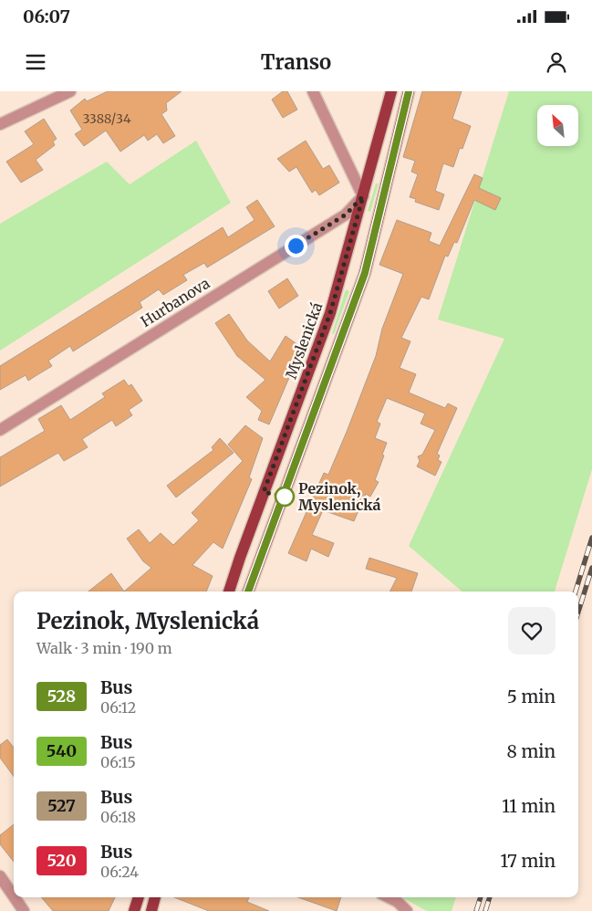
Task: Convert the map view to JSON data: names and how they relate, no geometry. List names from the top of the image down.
{
  "streets": {
    "main road": ["Myslenická"],
    "street": ["Hurbanova"]
  },
  "crossings": [
    ["Hurbanova", "Myslenická"]
  ],
  "places": ["Pezinok, Myslenická"],
  "lines": ["bus line 528"],
  "house_numbers": ["3388/34"],
  "north": "top left",
  "page": {
    "status": "06:07",
    "header": "Transo",
    "heading": ["Pezinok, Myslenická", "Walk · 3 min · 190 m"],
    "list": [
      {
        "mark": "528",
        "name": "Bus",
        "note": "06:12",
        "value": "5 min"
      },
      {
        "mark": "540",
        "name": "Bus",
        "note": "06:15",
        "value": "8 min"
      },
      {
        "mark": "527",
        "name": "Bus",
        "note": "06:18",
        "value": "11 min"
      },
      {
        "mark": "520",
        "name": "Bus",
        "note": "06:24",
        "value": "17 min"
      }
    ]
  }
}
